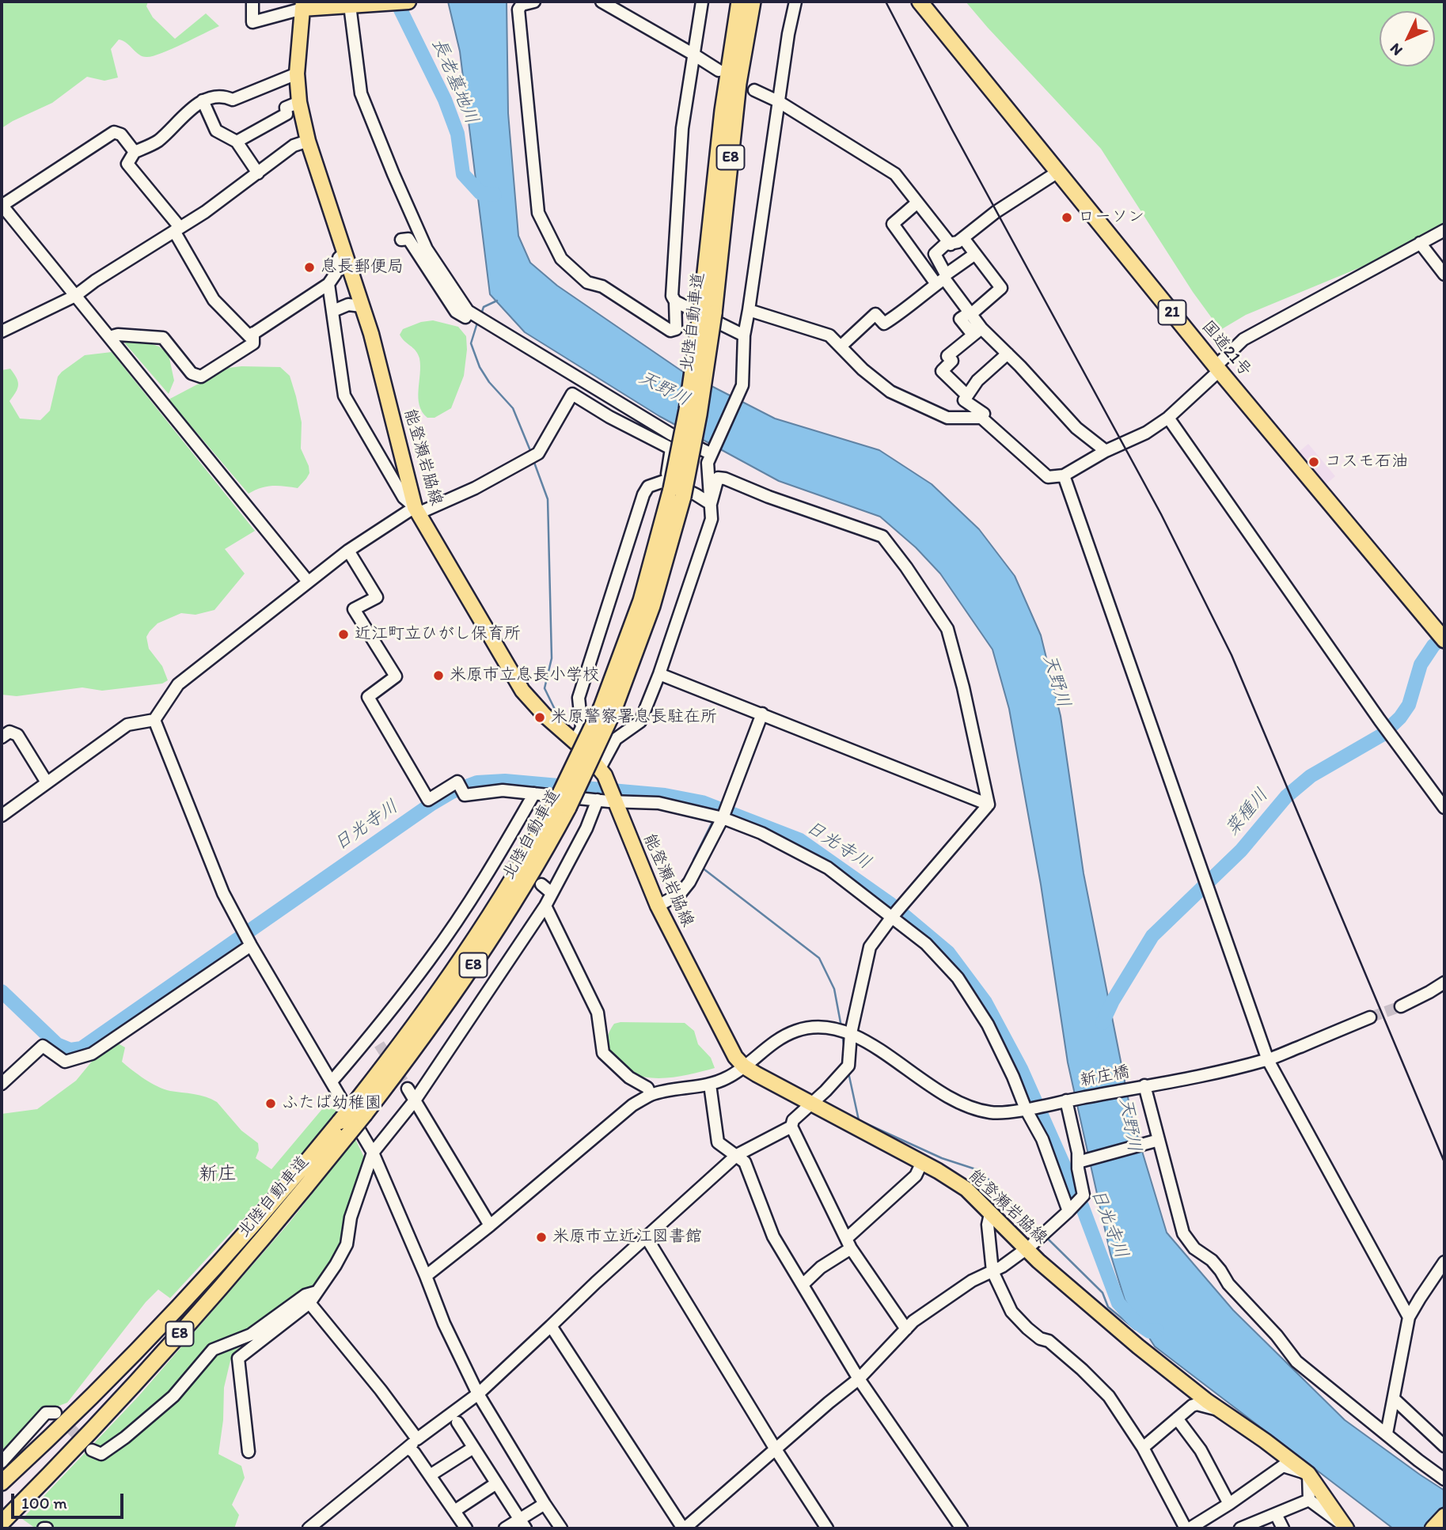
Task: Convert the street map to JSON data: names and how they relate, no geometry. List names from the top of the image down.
{
  "streets": {
    "highway": [
      "E8",
      "21",
      "北陸自動車道",
      "国道21号"
    ],
    "main road": ["能登瀬岩脇線"],
    "street": ["新庄橋"]
  },
  "crossings": [
    ["能登瀬岩脇線", "新庄橋"]
  ],
  "districts": ["新庄"],
  "water": [
    "長老墓地川",
    "天野川",
    "菜種川",
    "日光寺川"
  ],
  "places": [
    "ローソン",
    "息長郵便局",
    "コスモ石油",
    "近江町立ひがし保育所",
    "米原市立息長小学校",
    "米原警察署息長駐在所",
    "ふたば幼稚園",
    "米原市立近江図書館"
  ],
  "scale_bar": "100 m",
  "north": "bottom left"
}
